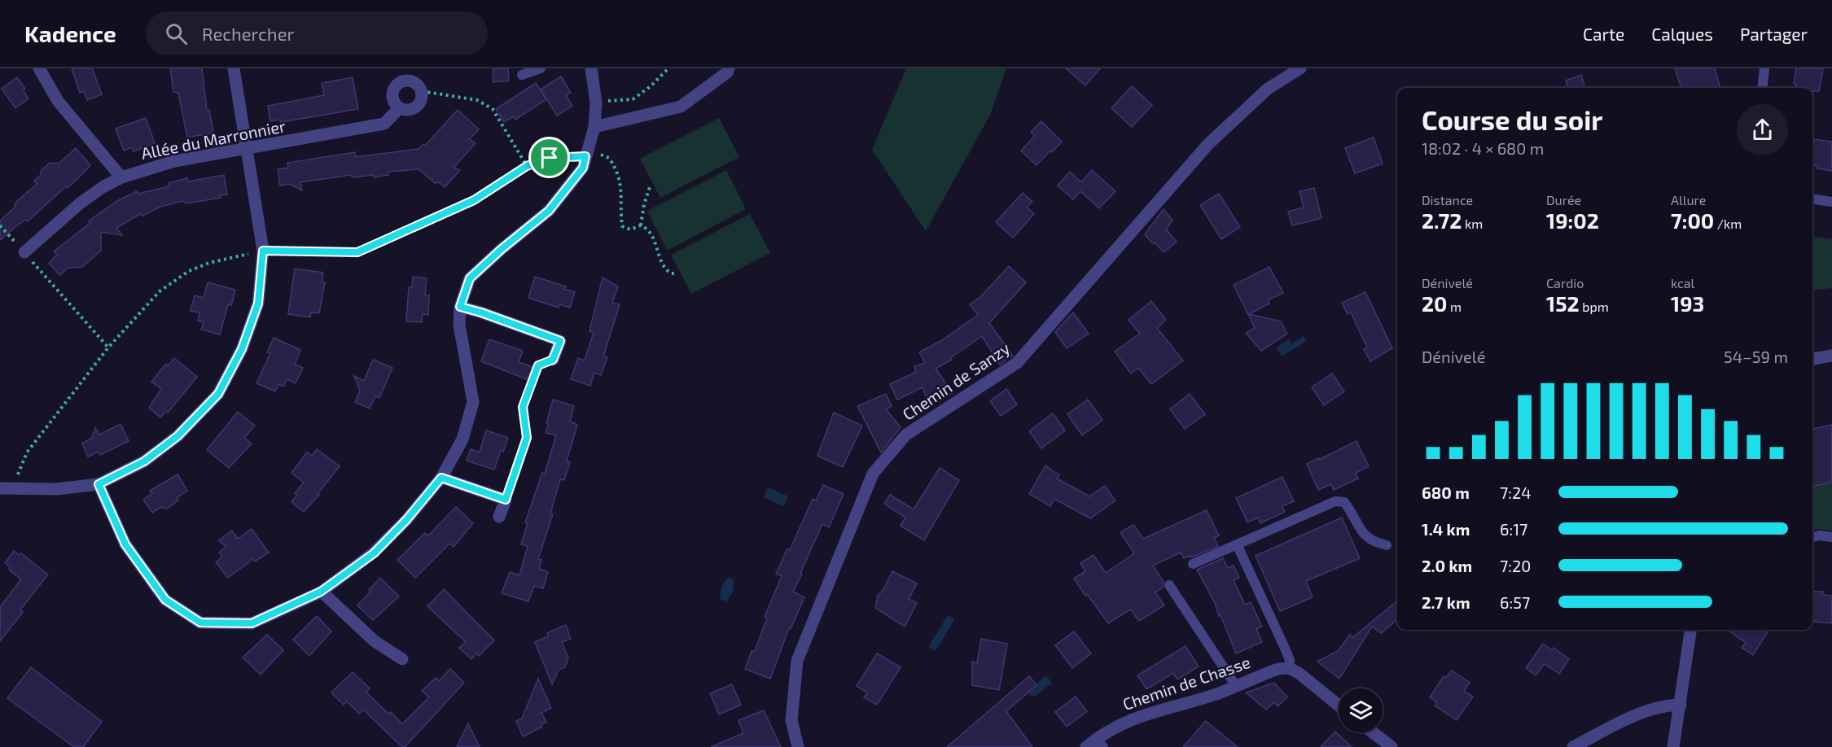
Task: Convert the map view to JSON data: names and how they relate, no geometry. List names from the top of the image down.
{
  "streets": {
    "street": ["Allée du Marronnier", "Chemin de Sanzy", "Chemin de Chasse"]
  },
  "page": {
    "header": "Kadence",
    "search": "Rechercher",
    "nav": ["Carte", "Calques", "Partager"],
    "heading": ["Course du soir", "18:02 · 4 × 680 m"],
    "stats": [
      ["Distance", "2.72 km"],
      ["Durée", "19:02"],
      ["Allure", "7:00 /km"],
      ["Dénivelé", "20 m"],
      ["Cardio", "152 bpm"],
      ["kcal", "193"]
    ],
    "chart": ["Dénivelé", "54–59 m"],
    "list": [
      {
        "name": "680 m",
        "note": "7:24"
      },
      {
        "name": "1.4 km",
        "note": "6:17"
      },
      {
        "name": "2.0 km",
        "note": "7:20"
      },
      {
        "name": "2.7 km",
        "note": "6:57"
      }
    ]
  }
}
